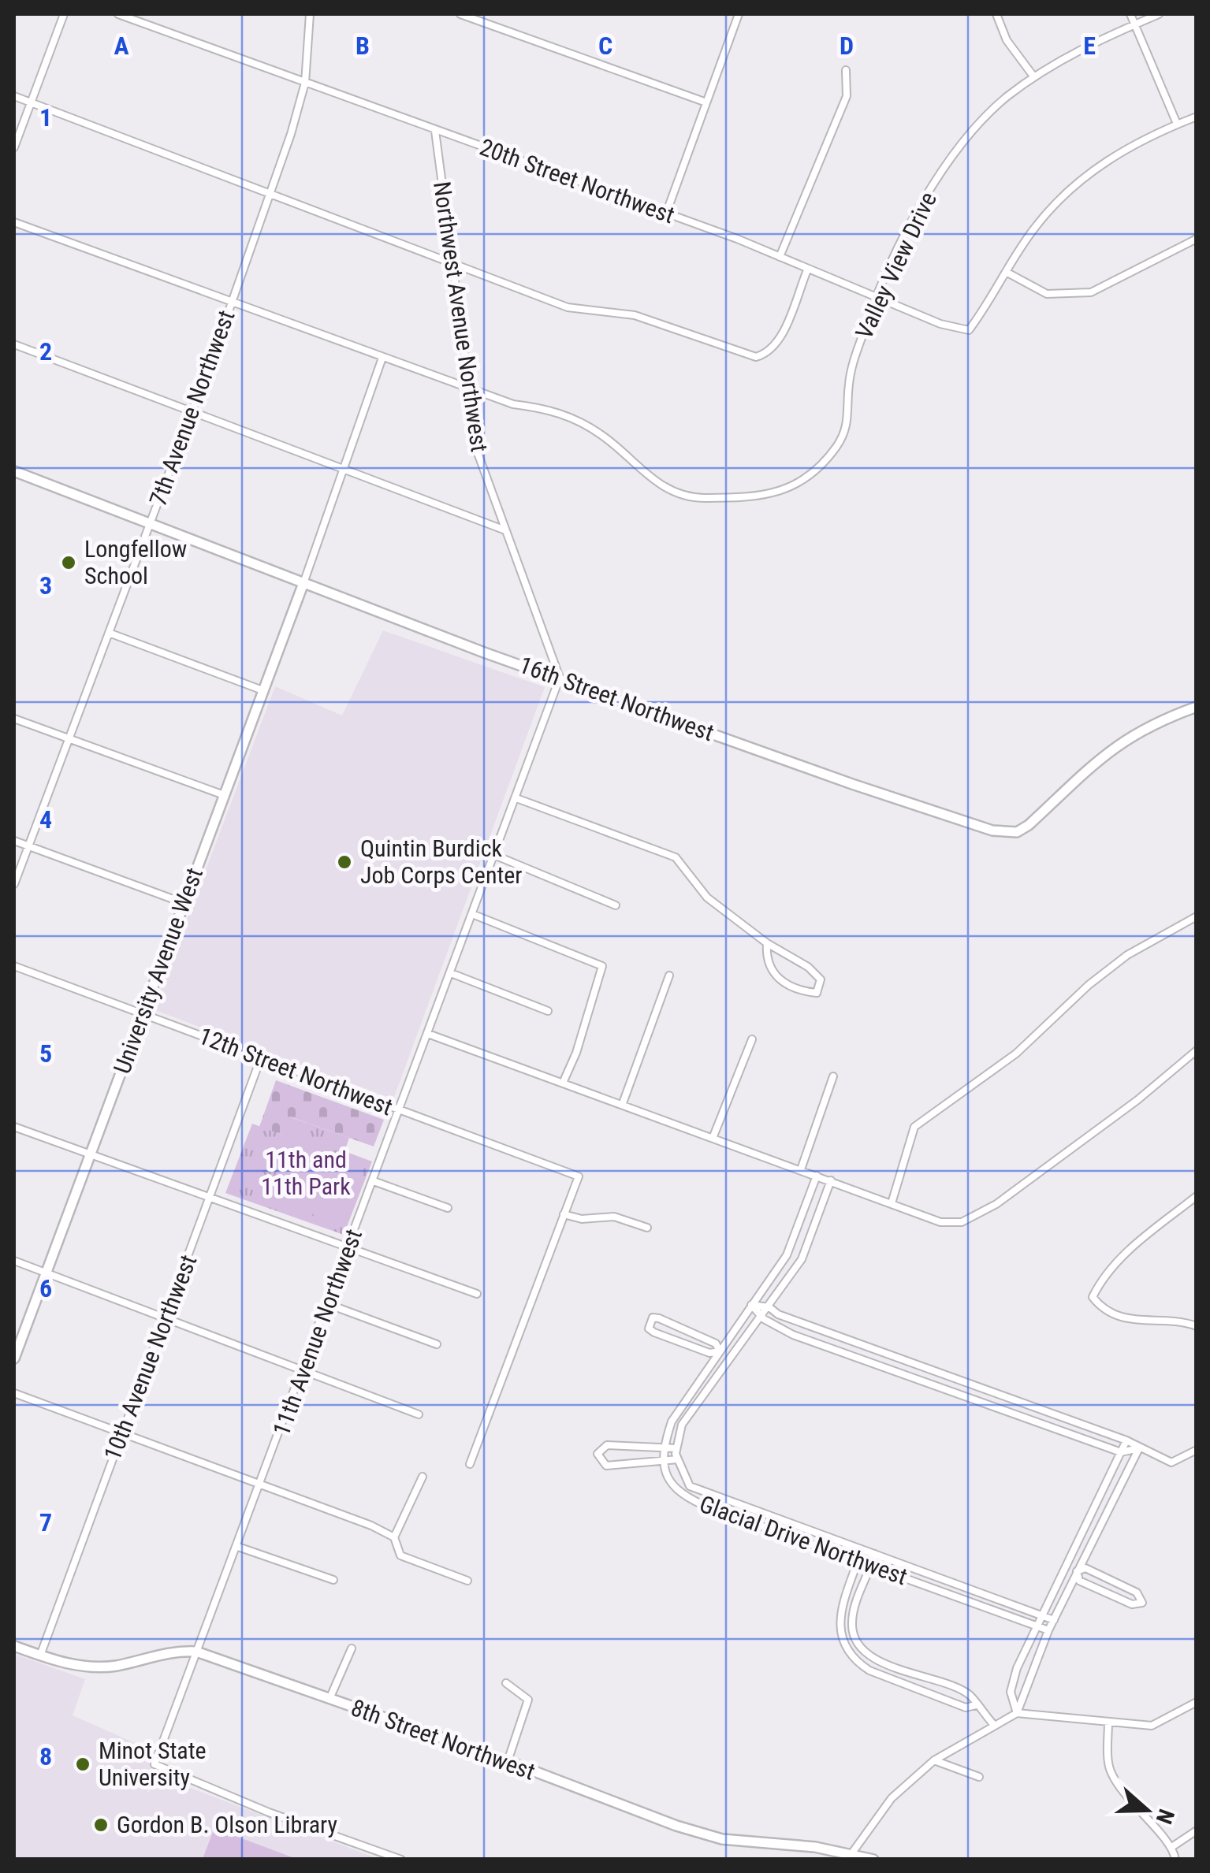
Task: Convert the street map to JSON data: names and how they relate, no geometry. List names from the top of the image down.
{
  "streets": {
    "street": [
      "20th Street Northwest",
      "Valley View Drive",
      "Northwest Avenue Northwest",
      "7th Avenue Northwest",
      "16th Street Northwest",
      "University Avenue West",
      "12th Street Northwest",
      "11th Avenue Northwest",
      "10th Avenue Northwest",
      "Glacial Drive Northwest",
      "8th Street Northwest"
    ]
  },
  "crossings": [
    ["20th Street Northwest", "Valley View Drive"],
    ["20th Street Northwest", "Northwest Avenue Northwest"],
    ["20th Street Northwest", "7th Avenue Northwest"],
    ["Valley View Drive", "Northwest Avenue Northwest"],
    ["Valley View Drive", "7th Avenue Northwest"],
    ["Northwest Avenue Northwest", "16th Street Northwest"],
    ["Northwest Avenue Northwest", "11th Avenue Northwest"],
    ["7th Avenue Northwest", "16th Street Northwest"],
    ["16th Street Northwest", "University Avenue West"],
    ["16th Street Northwest", "11th Avenue Northwest"],
    ["University Avenue West", "12th Street Northwest"],
    ["12th Street Northwest", "11th Avenue Northwest"],
    ["12th Street Northwest", "10th Avenue Northwest"],
    ["11th Avenue Northwest", "8th Street Northwest"],
    ["10th Avenue Northwest", "8th Street Northwest"]
  ],
  "parks": ["11th and 11th Park"],
  "places": [
    "Longfellow School",
    "Quintin Burdick Job Corps Center",
    "Minot State University",
    "Gordon B. Olson Library"
  ],
  "north": "right",
  "grid": {
    "columns": [
      "A",
      "B",
      "C",
      "D",
      "E"
    ],
    "rows": [
      "1",
      "2",
      "3",
      "4",
      "5",
      "6",
      "7",
      "8"
    ]
  }
}
